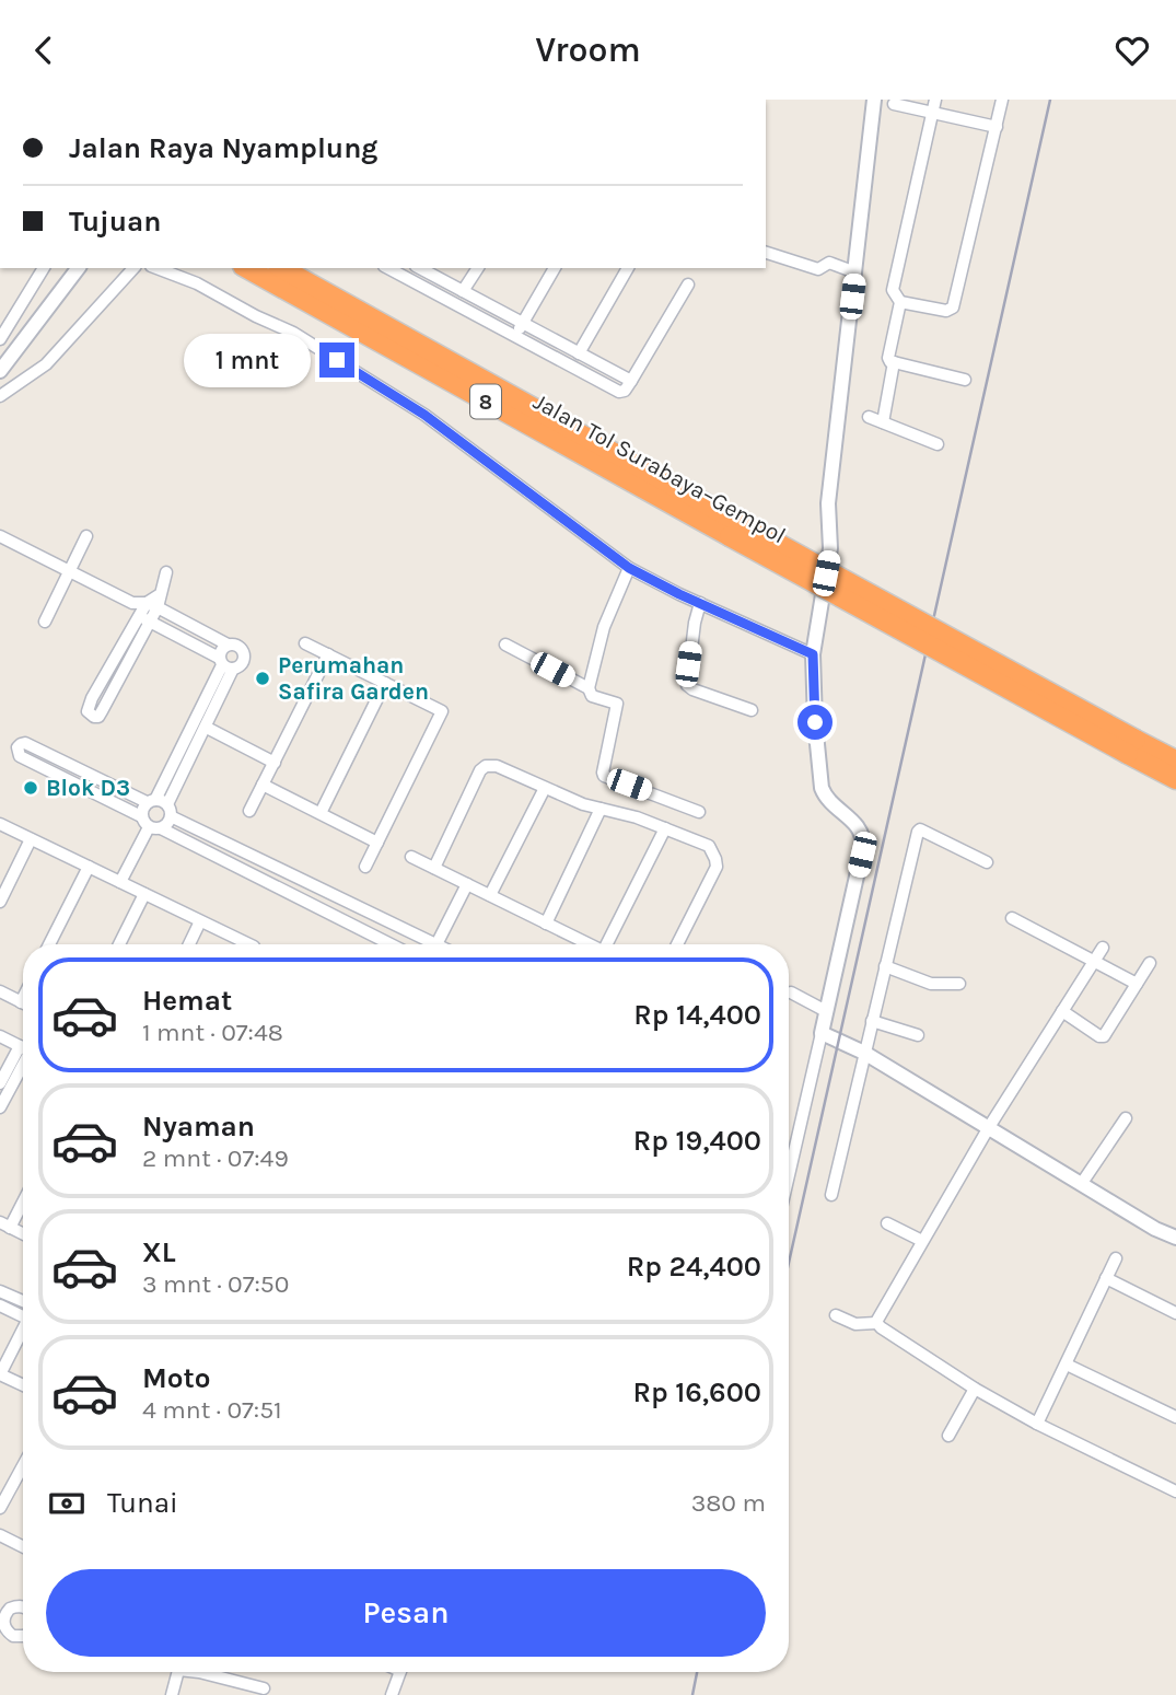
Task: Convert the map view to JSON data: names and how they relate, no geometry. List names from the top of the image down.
{
  "streets": {
    "highway": ["8", "Jalan Tol Surabaya–Gempol"]
  },
  "places": ["Perumahan Safira Garden", "Blok D3"],
  "page": {
    "header": "Vroom",
    "banner": ["Jalan Raya Nyamplung", "Tujuan"],
    "bubble": "1 mnt",
    "list": [
      {
        "name": "Hemat",
        "note": "1 mnt · 07:48",
        "value": "Rp 14,400"
      },
      {
        "name": "Nyaman",
        "note": "2 mnt · 07:49",
        "value": "Rp 19,400"
      },
      {
        "name": "XL",
        "note": "3 mnt · 07:50",
        "value": "Rp 24,400"
      },
      {
        "name": "Moto",
        "note": "4 mnt · 07:51",
        "value": "Rp 16,600"
      }
    ],
    "pay": ["Tunai", "380 m"],
    "buttons": "Pesan"
  }
}
